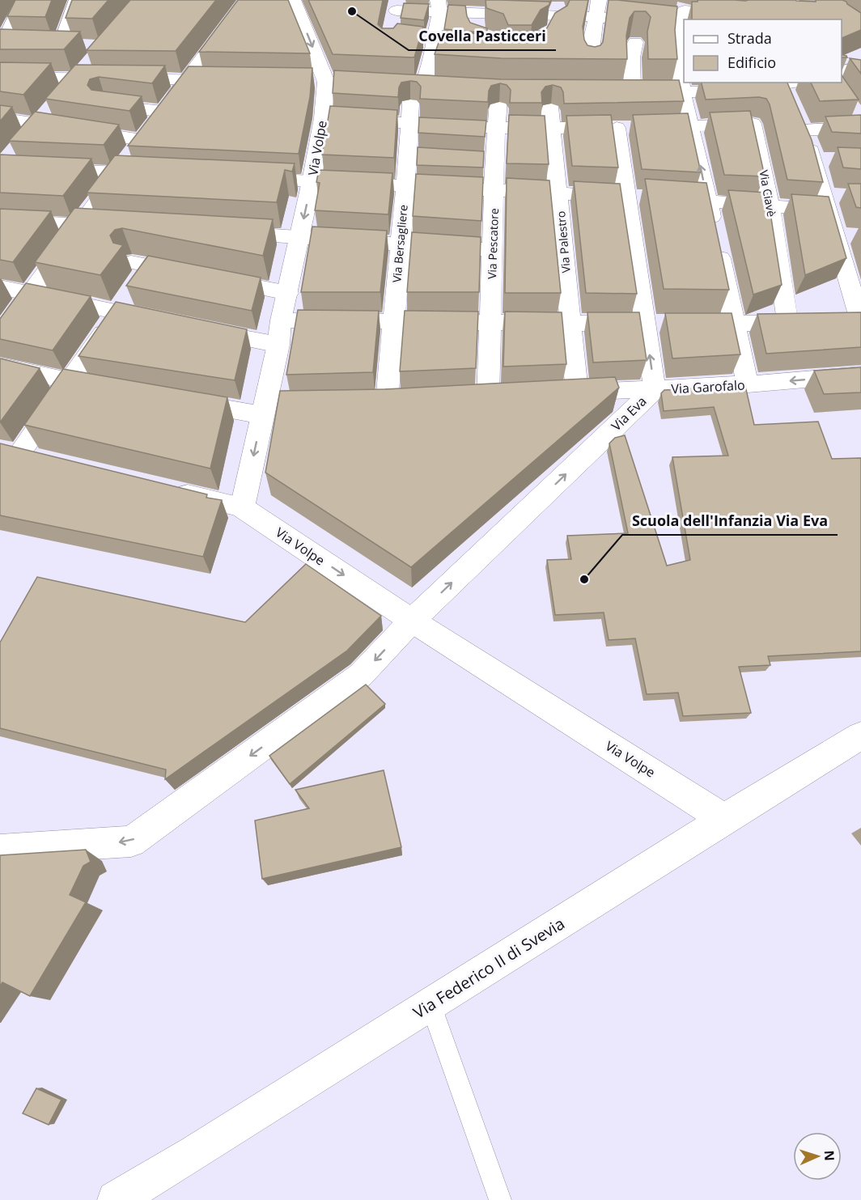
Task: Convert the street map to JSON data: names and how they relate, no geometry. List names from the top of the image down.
{
  "streets": {
    "street": [
      "Via Volpe",
      "Via Ciavè",
      "Via Palestro",
      "Via Bersagliere",
      "Via Pescatore",
      "Via Garofalo",
      "Via Eva",
      "Via Federico II di Svevia"
    ]
  },
  "crossings": [
    ["Via Volpe", "Via Eva"],
    ["Via Volpe", "Via Federico II di Svevia"],
    ["Via Palestro", "Via Pescatore"],
    ["Via Palestro", "Via Garofalo"],
    ["Via Garofalo", "Via Eva"]
  ],
  "one_way": ["Via Volpe"],
  "places": ["Covella Pasticceri", "Scuola dell'Infanzia Via Eva"],
  "legend": ["Strada", "Edificio"],
  "north": "right"
}
